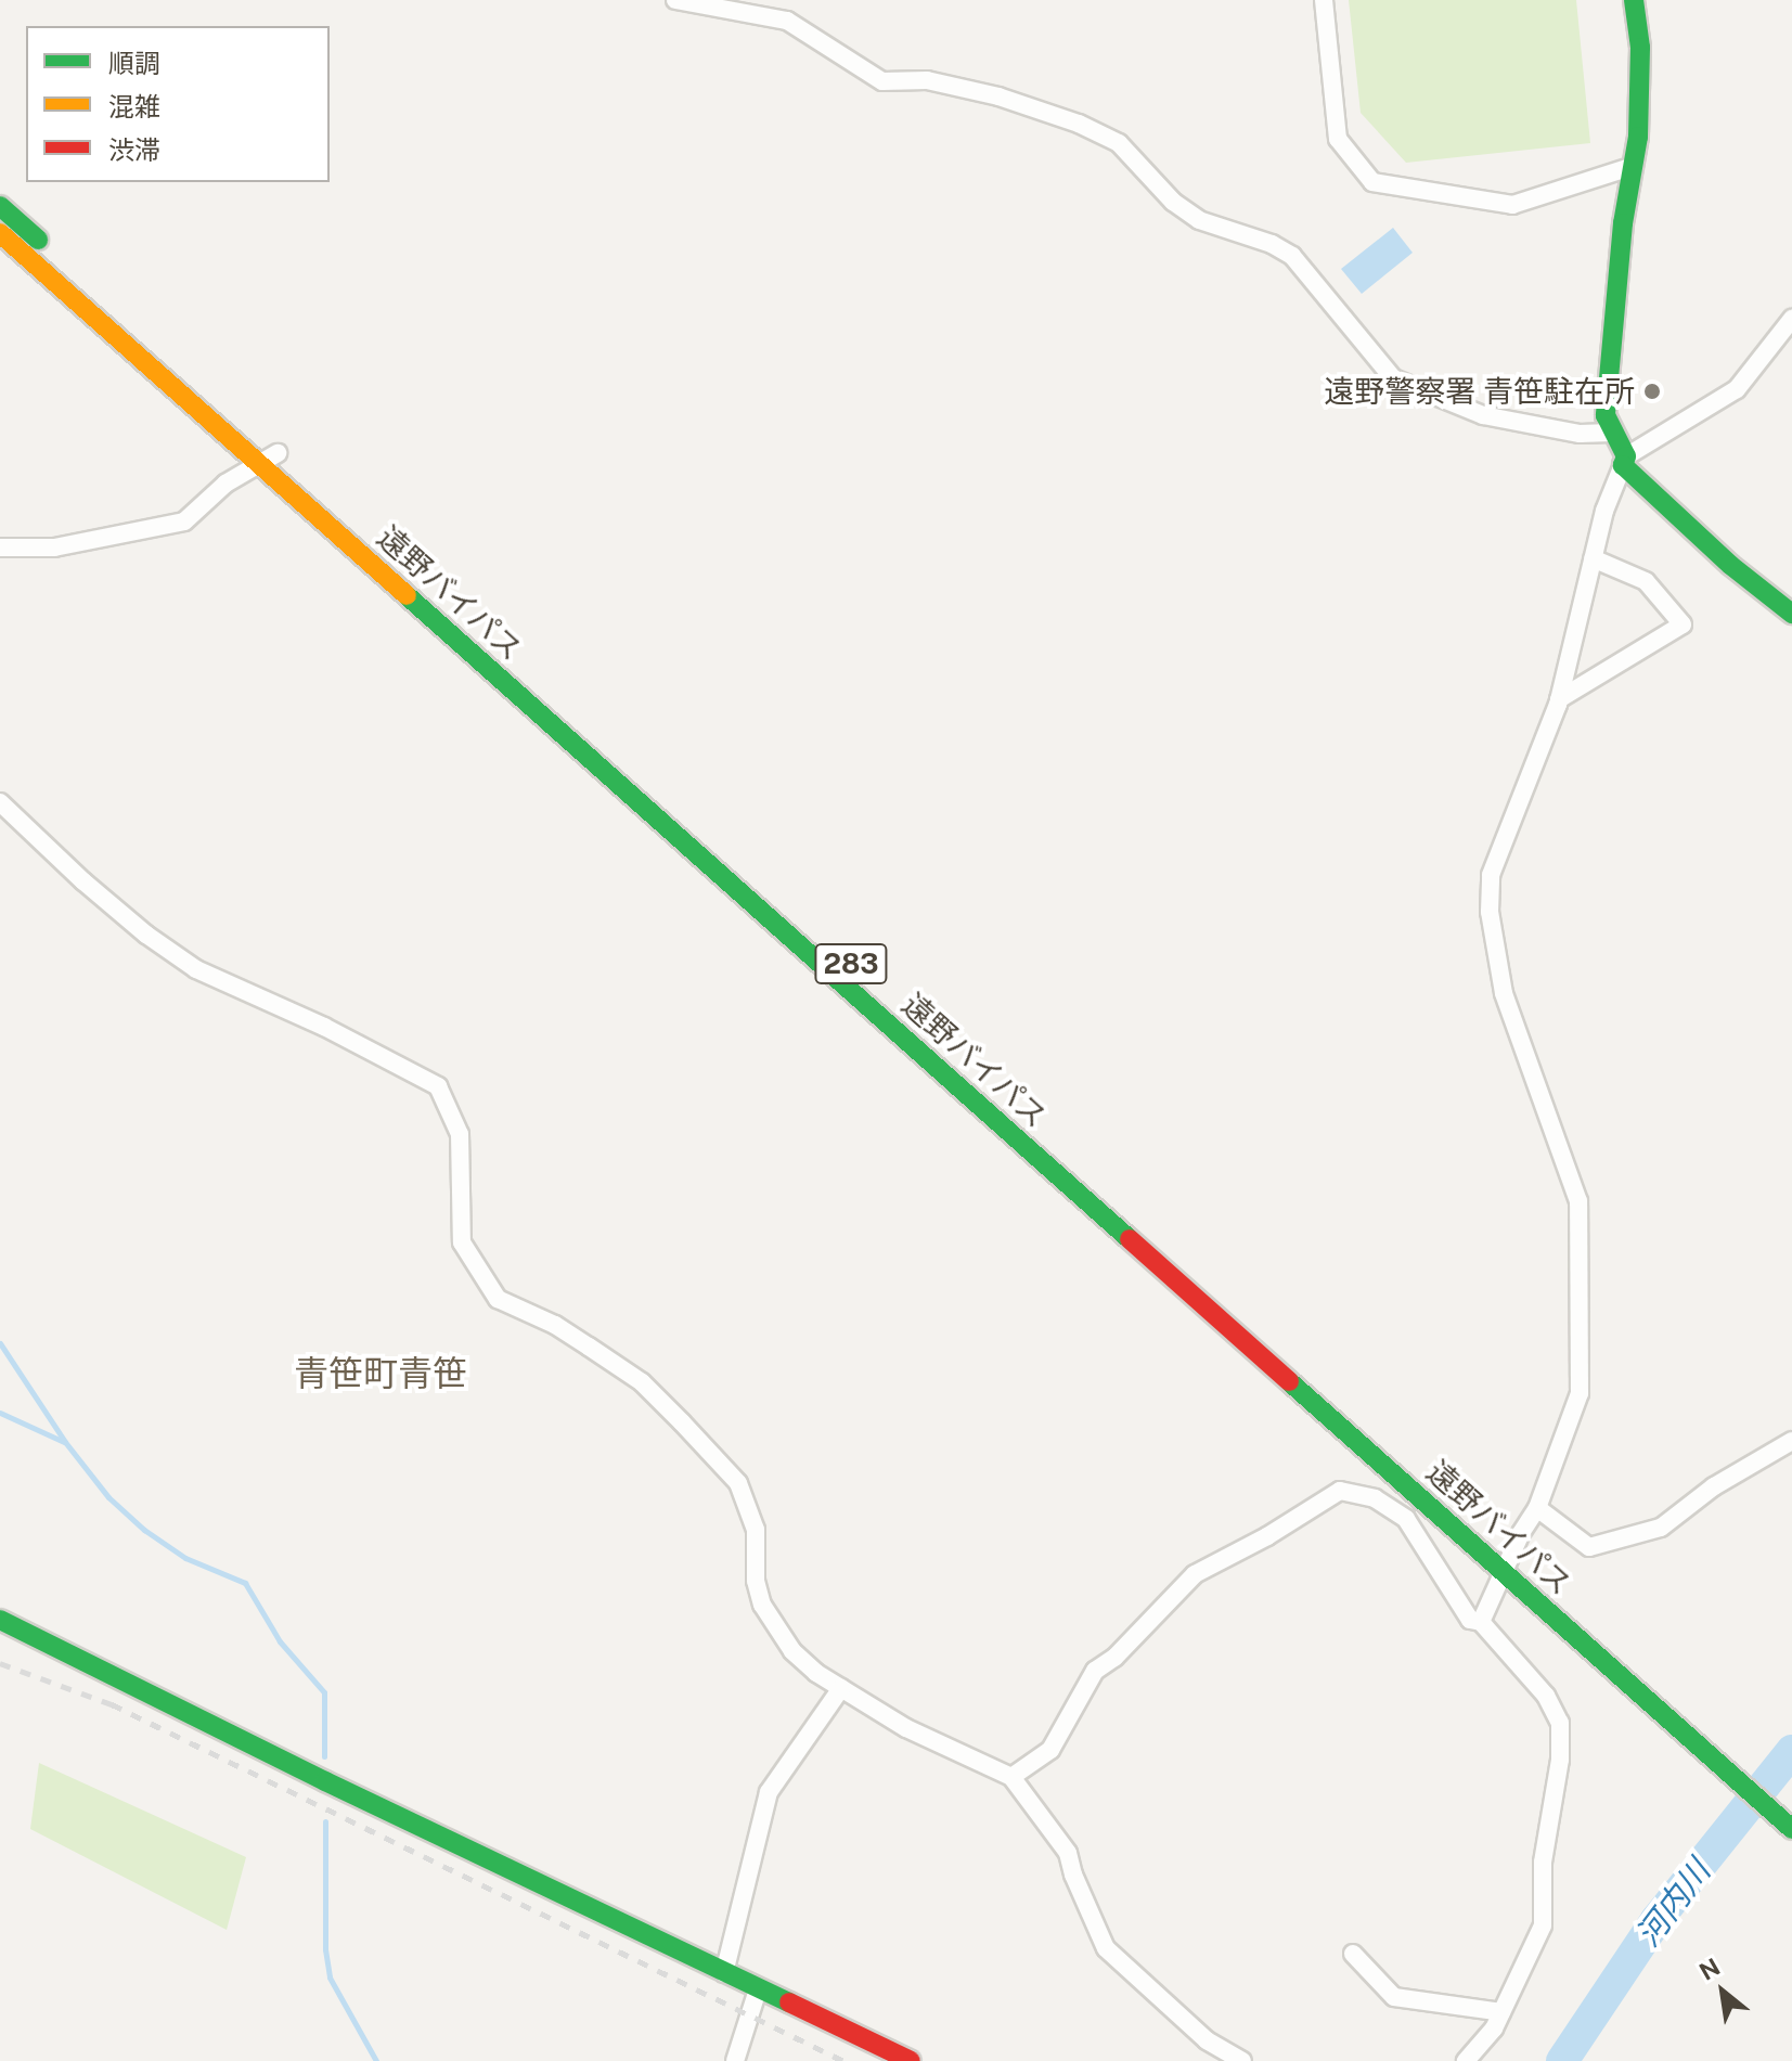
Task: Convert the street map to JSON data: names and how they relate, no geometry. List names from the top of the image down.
{
  "streets": {
    "main road": ["遠野バイパス", "283"]
  },
  "districts": ["青笹町青笹"],
  "water": ["河内川"],
  "places": ["遠野警察署 青笹駐在所"],
  "legend": ["順調", "混雑", "渋滞"],
  "north": "top left"
}
